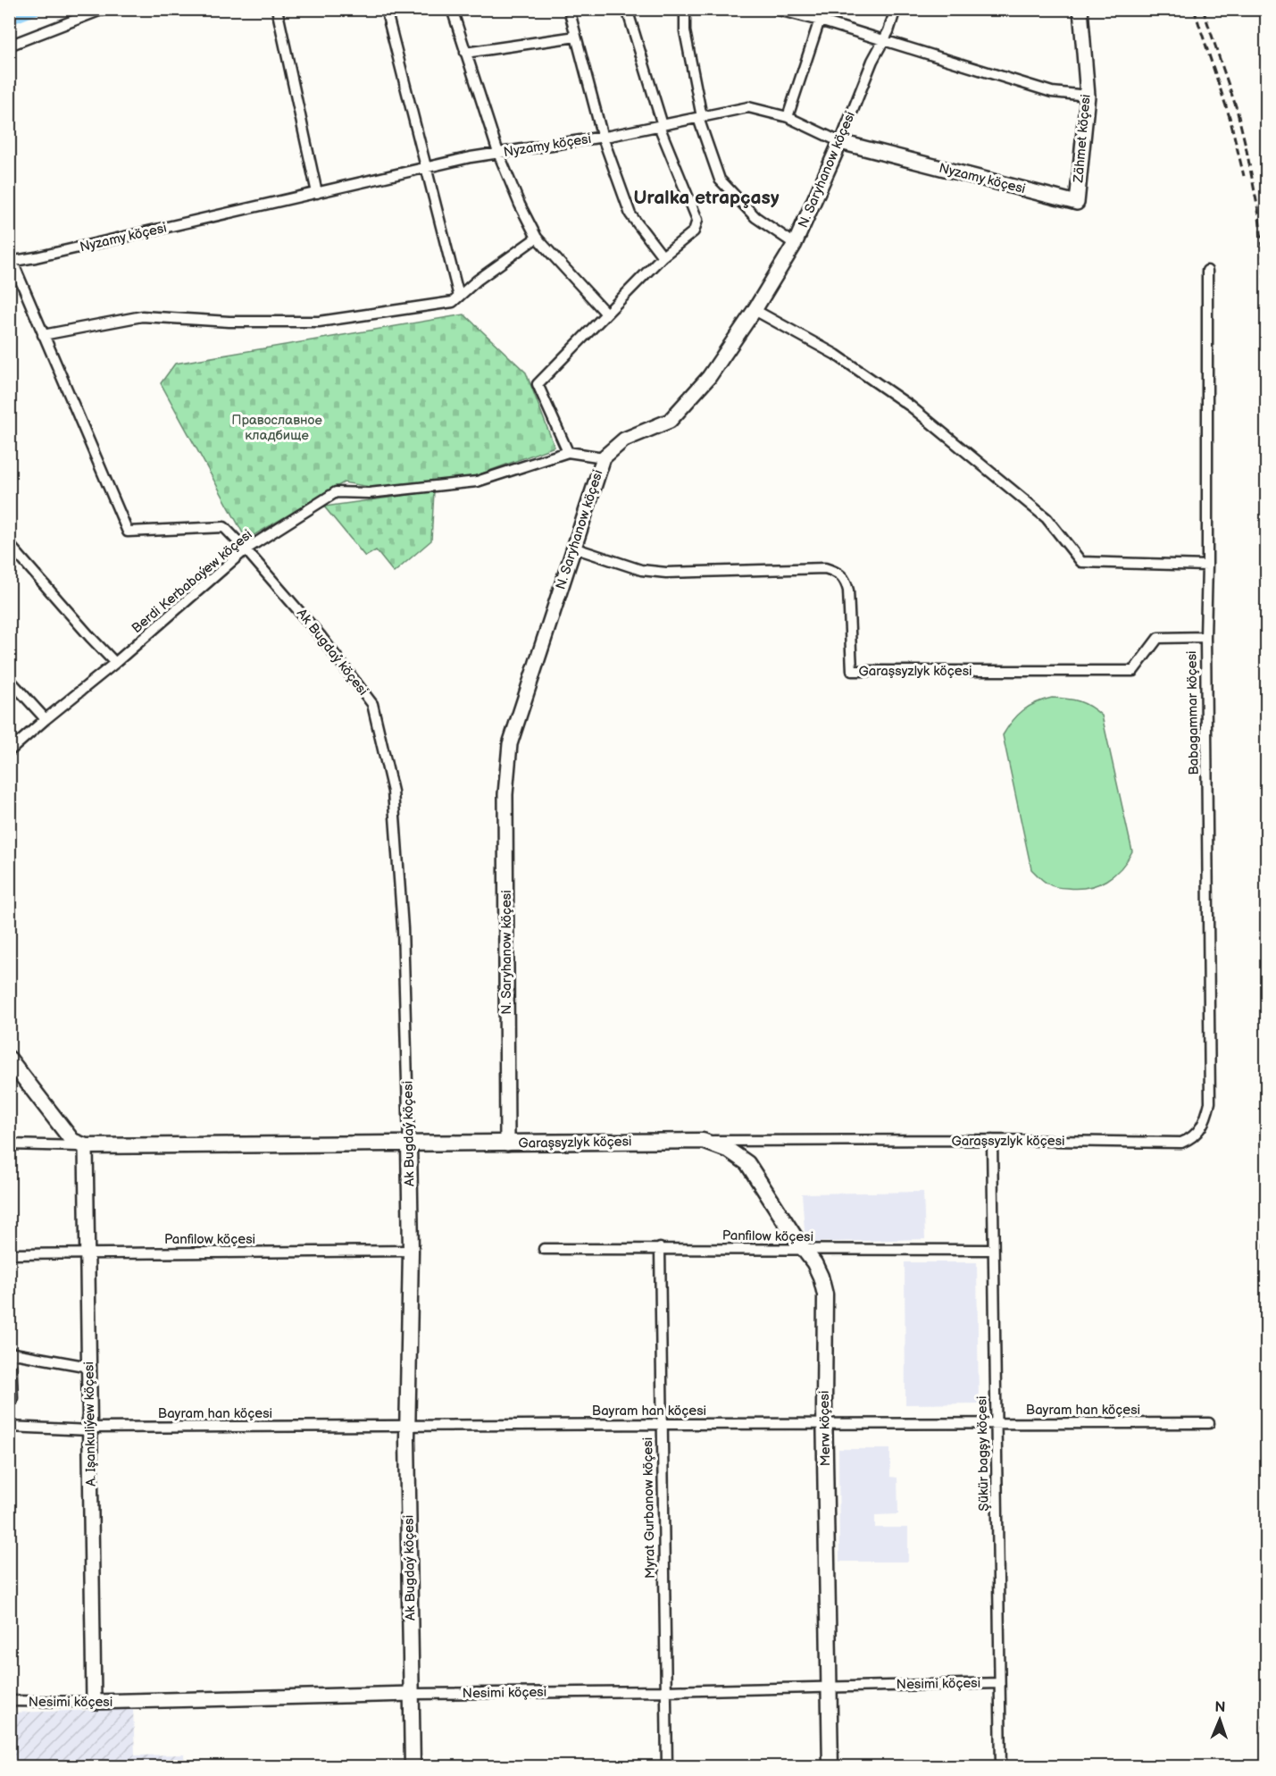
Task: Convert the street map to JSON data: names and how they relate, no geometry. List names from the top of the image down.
{
  "streets": {
    "main road": [
      "Zähmet köçesi",
      "Nyzamy köçesi",
      "N. Saryhanow köçesi",
      "Ak Bugdaý köçesi",
      "Garaşsyzlyk köçesi",
      "A. Işankuliýew köçesi",
      "Merw köçesi",
      "Nesimi köçesi"
    ],
    "street": [
      "Berdi Kerbabaýew köçesi",
      "Babagammar köçesi",
      "Panfilow köçesi",
      "Bayram han köçesi",
      "Şükür bagşy köçesi",
      "Myrat Gurbanow köçesi"
    ]
  },
  "crossings": [
    ["Zähmet köçesi", "Nyzamy köçesi"],
    ["Nyzamy köçesi", "N. Saryhanow köçesi"],
    ["N. Saryhanow köçesi", "Berdi Kerbabaýew köçesi"],
    ["N. Saryhanow köçesi", "Garaşsyzlyk köçesi"],
    ["Berdi Kerbabaýew köçesi", "Ak Bugdaý köçesi"],
    ["Ak Bugdaý köçesi", "Garaşsyzlyk köçesi"],
    ["Ak Bugdaý köçesi", "Panfilow köçesi"],
    ["Ak Bugdaý köçesi", "Bayram han köçesi"],
    ["Ak Bugdaý köçesi", "Nesimi köçesi"],
    ["Garaşsyzlyk köçesi", "Babagammar köçesi"],
    ["Garaşsyzlyk köçesi", "A. Işankuliýew köçesi"],
    ["Garaşsyzlyk köçesi", "Merw köçesi"],
    ["Garaşsyzlyk köçesi", "Şükür bagşy köçesi"],
    ["Panfilow köçesi", "A. Işankuliýew köçesi"],
    ["Panfilow köçesi", "Merw köçesi"],
    ["Panfilow köçesi", "Şükür bagşy köçesi"],
    ["Panfilow köçesi", "Myrat Gurbanow köçesi"],
    ["Bayram han köçesi", "A. Işankuliýew köçesi"],
    ["Bayram han köçesi", "Merw köçesi"],
    ["Bayram han köçesi", "Şükür bagşy köçesi"],
    ["Bayram han köçesi", "Myrat Gurbanow köçesi"],
    ["A. Işankuliýew köçesi", "Nesimi köçesi"],
    ["Merw köçesi", "Nesimi köçesi"],
    ["Şükür bagşy köçesi", "Nesimi köçesi"],
    ["Myrat Gurbanow köçesi", "Nesimi köçesi"]
  ],
  "districts": ["Uralka etrapçasy"],
  "parks": ["Православное кладбище"],
  "north": "top"
}
